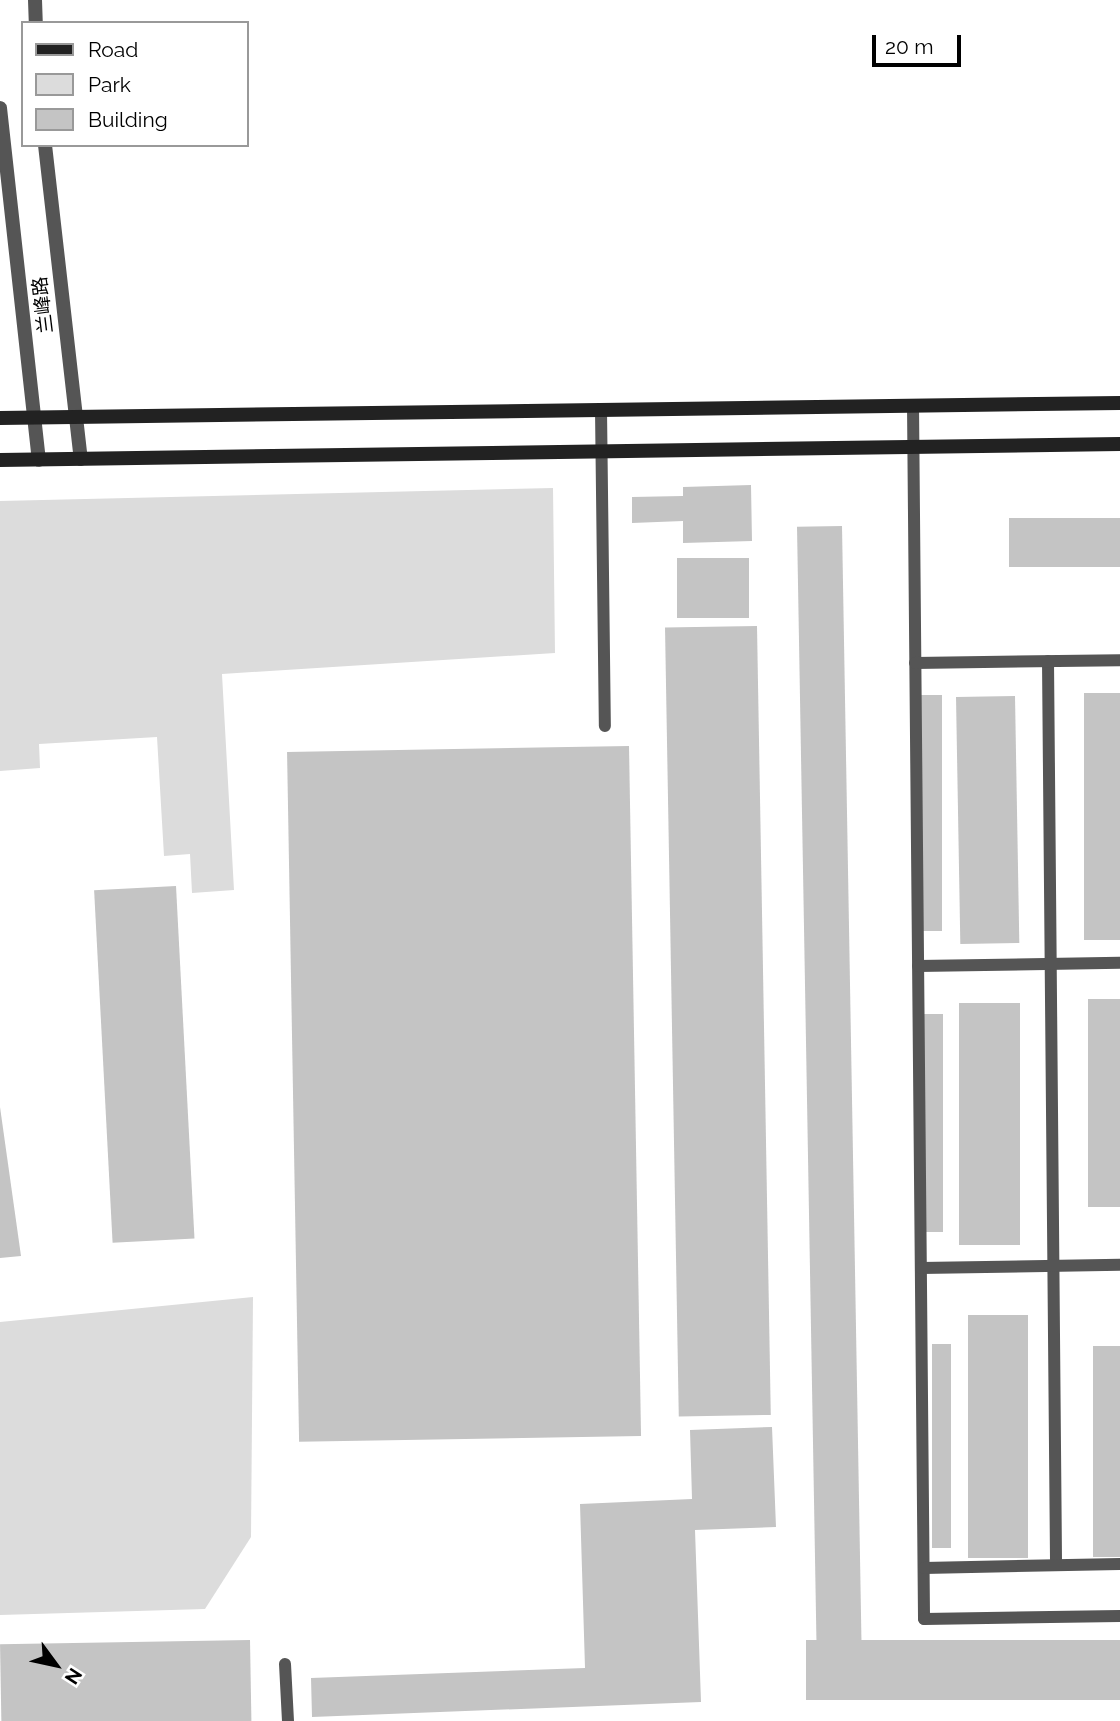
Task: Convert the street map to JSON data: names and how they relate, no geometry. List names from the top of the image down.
{
  "streets": {
    "street": ["兰峰路"]
  },
  "legend": ["Road", "Park", "Building"],
  "scale_bar": "20 m",
  "north": "bottom right"
}
